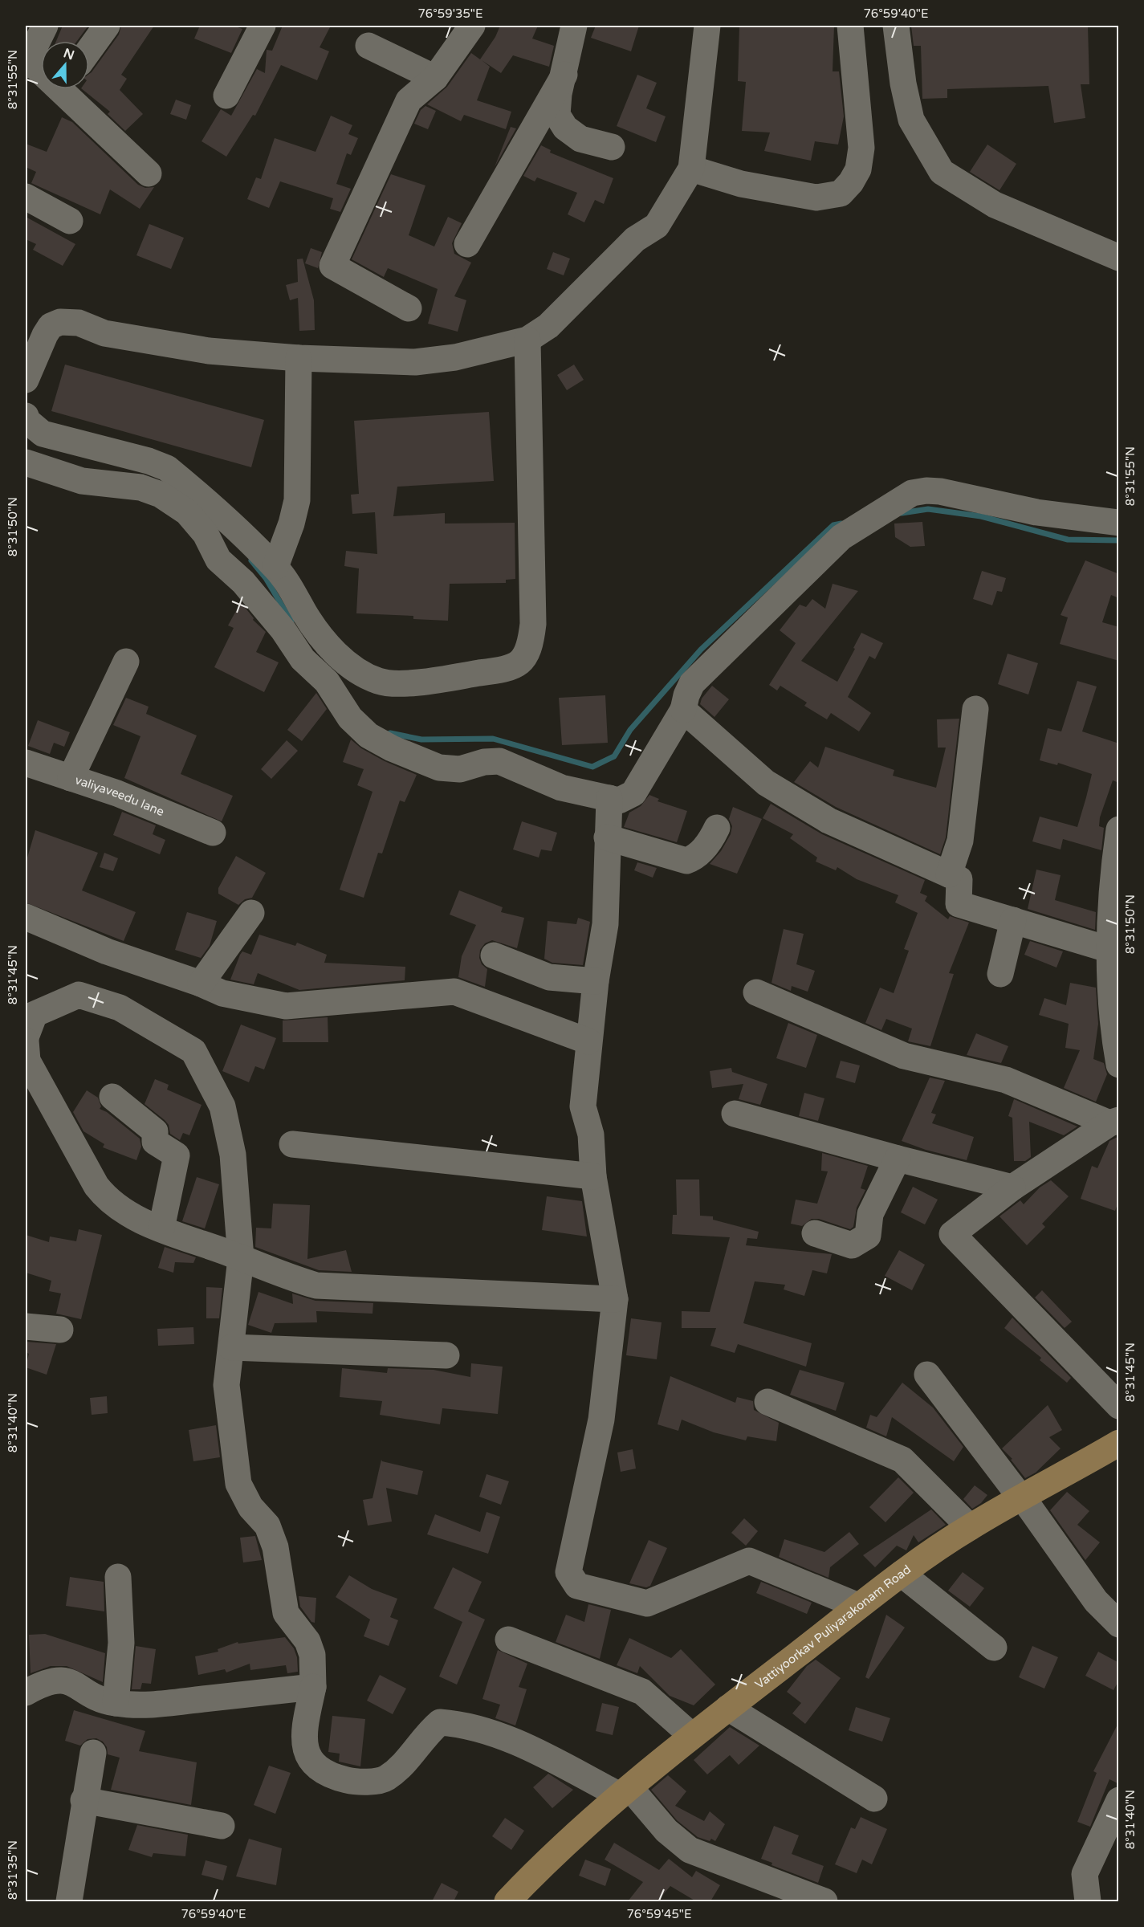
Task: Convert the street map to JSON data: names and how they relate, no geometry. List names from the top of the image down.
{
  "streets": {
    "main road": ["Vattiyoorkav Puliyarakonam Road"],
    "street": ["valiyaveedu lane"]
  },
  "north": "top",
  "coordinates": [
    "76°59'35\"E",
    "76°59'40\"E",
    "8°31'55\"N",
    "8°31'50\"N",
    "8°31'45\"N",
    "8°31'40\"N",
    "8°31'35\"N",
    "76°59'45\"E"
  ]
}
